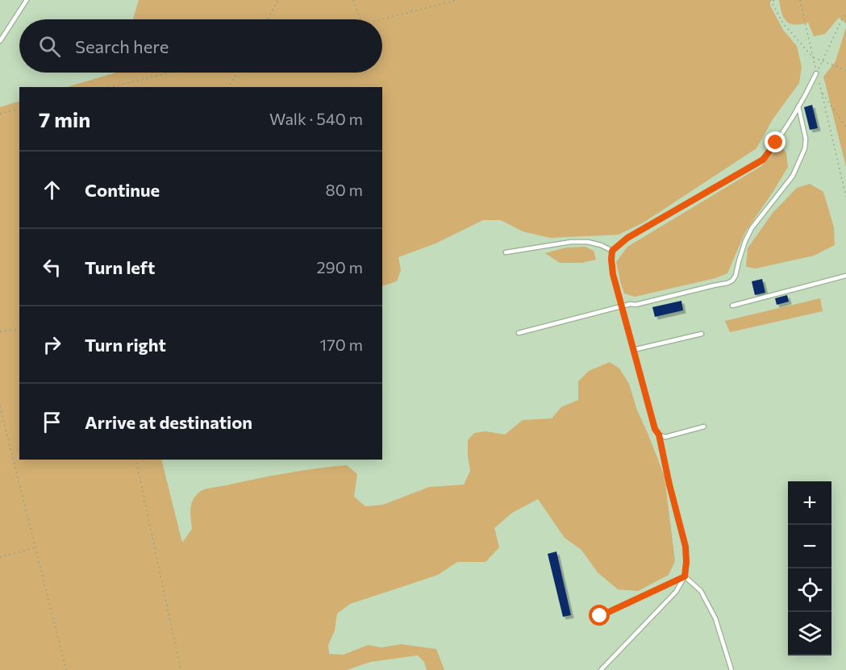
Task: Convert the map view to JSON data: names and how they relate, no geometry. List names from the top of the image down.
{
  "page": {
    "search": "Search here",
    "heading": ["7 min", "Walk · 540 m"],
    "list": [
      ["Continue", "80 m"],
      ["Turn left", "290 m"],
      ["Turn right", "170 m"],
      "Arrive at destination"
    ],
    "map_buttons": ["+", "−"]
  }
}
